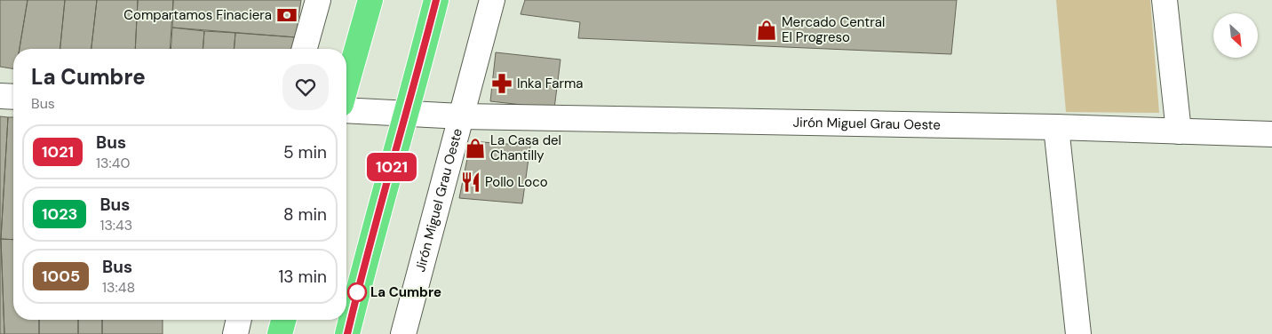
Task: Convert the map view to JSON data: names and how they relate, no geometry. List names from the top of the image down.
{
  "streets": {
    "street": ["Jirón Miguel Grau Oeste"]
  },
  "places": {
    "bank": ["Compartamos Finaciera"],
    "shop": ["Mercado Central El Progreso", "La Casa del Chantilly"],
    "pharmacy": ["Inka Farma"],
    "restaurant": ["Pollo Loco"],
    "other": ["La Cumbre"]
  },
  "lines": ["bus line 1021"],
  "north": "bottom right",
  "page": {
    "on_map": "1021",
    "heading": ["La Cumbre", "Bus"],
    "list": [
      {
        "mark": "1021",
        "name": "Bus",
        "note": "13:40",
        "value": "5 min"
      },
      {
        "mark": "1023",
        "name": "Bus",
        "note": "13:43",
        "value": "8 min"
      },
      {
        "mark": "1005",
        "name": "Bus",
        "note": "13:48",
        "value": "13 min"
      }
    ]
  }
}
